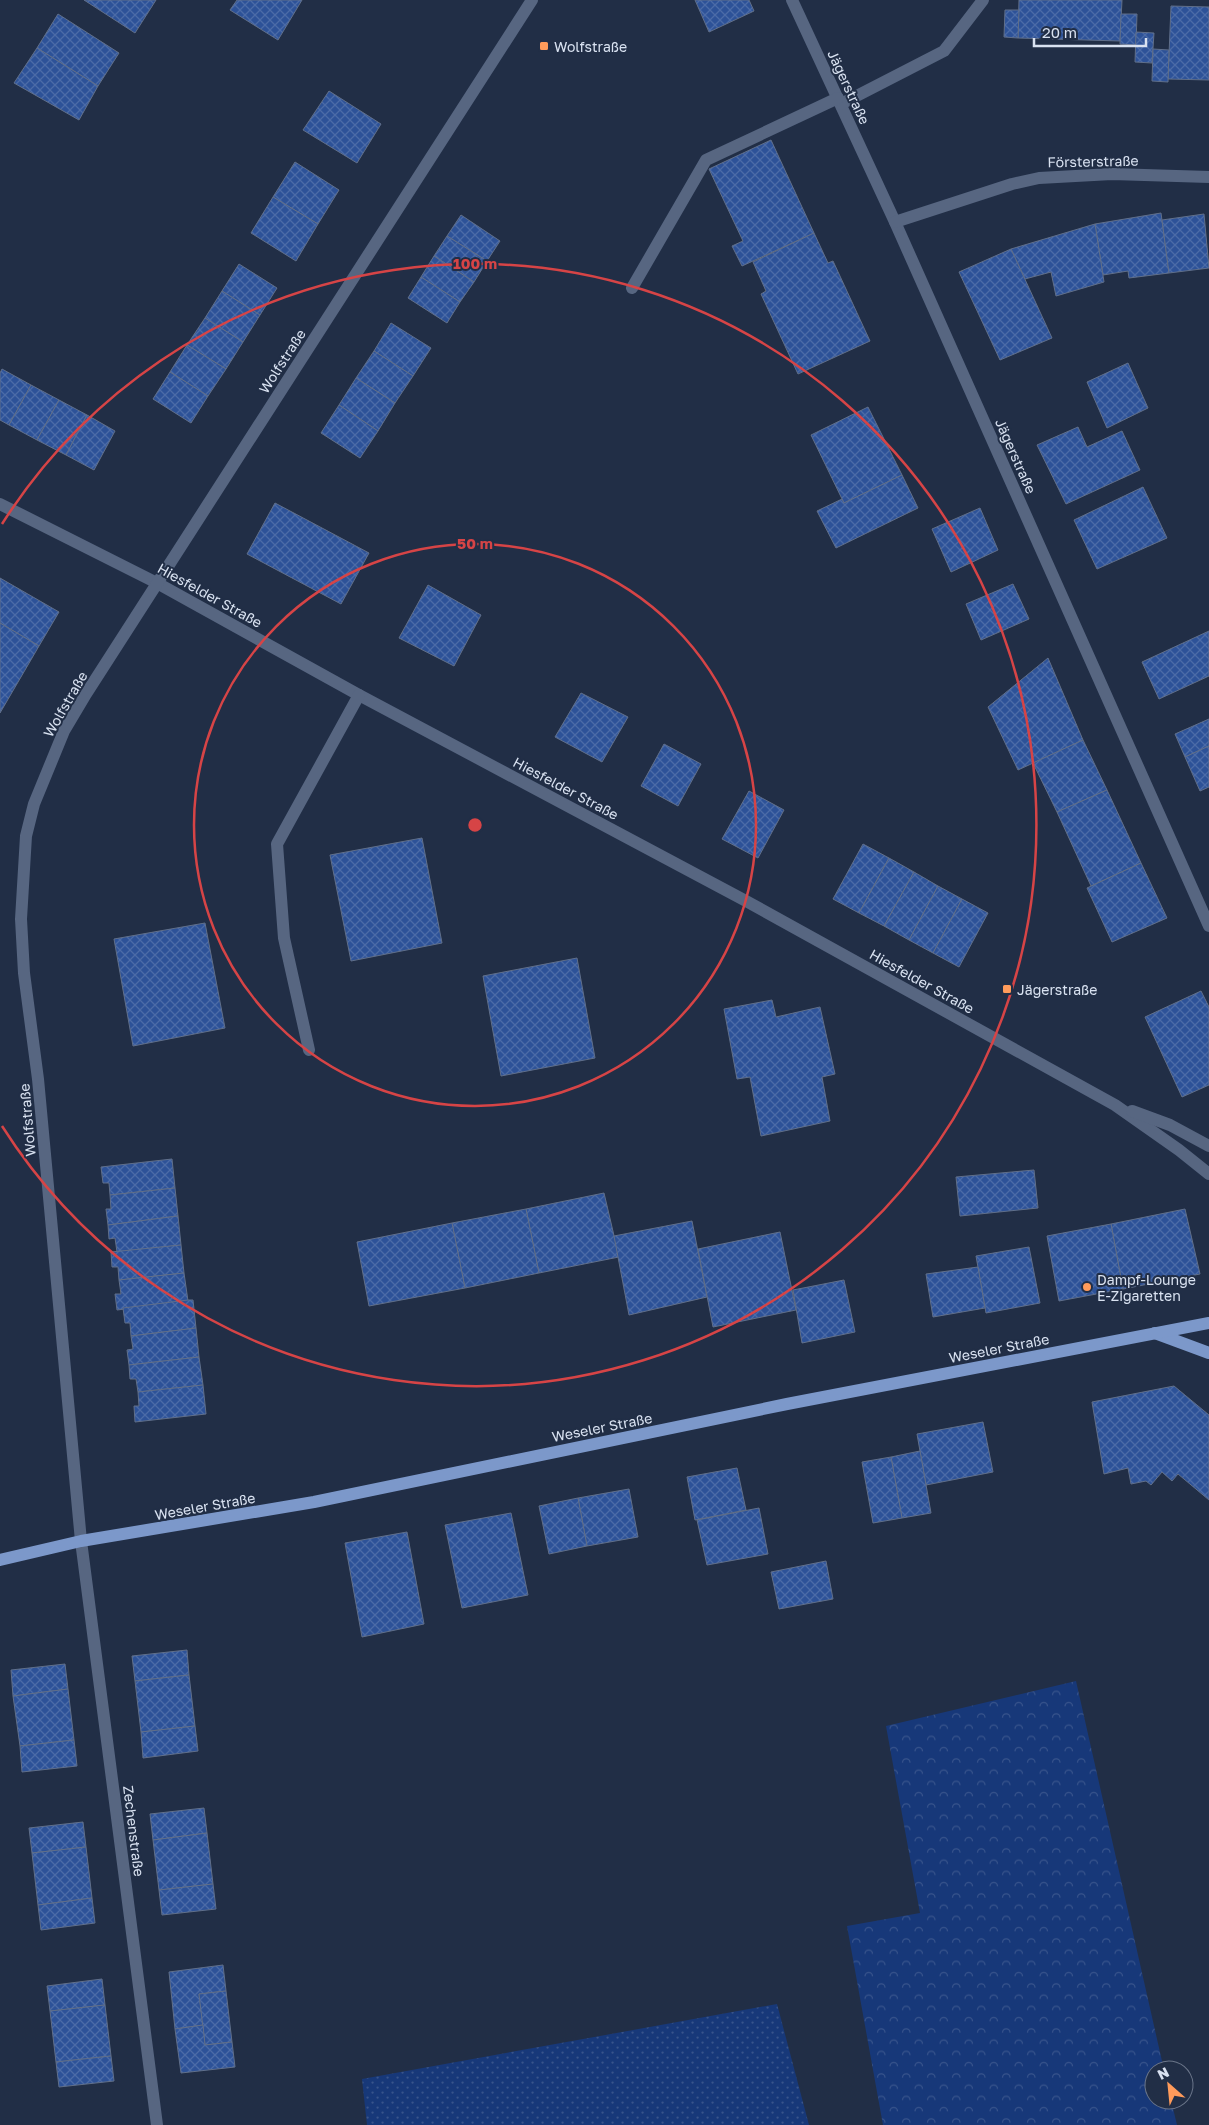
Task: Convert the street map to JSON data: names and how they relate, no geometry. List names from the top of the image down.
{
  "streets": {
    "main road": ["Weseler Straße"],
    "street": [
      "Jägerstraße",
      "Försterstraße",
      "Wolfstraße",
      "Hiesfelder Straße",
      "Zechenstraße"
    ]
  },
  "crossings": [
    ["Jägerstraße", "Försterstraße"],
    ["Wolfstraße", "Hiesfelder Straße"],
    ["Wolfstraße", "Weseler Straße"],
    ["Wolfstraße", "Zechenstraße"],
    ["Weseler Straße", "Zechenstraße"]
  ],
  "places": {
    "transit": ["Wolfstraße", "Jägerstraße"],
    "other": ["Dampf-Lounge E-Zigaretten"]
  },
  "scale_bar": "20 m",
  "north": "top left",
  "rings": ["100 m", "50 m"]
}
